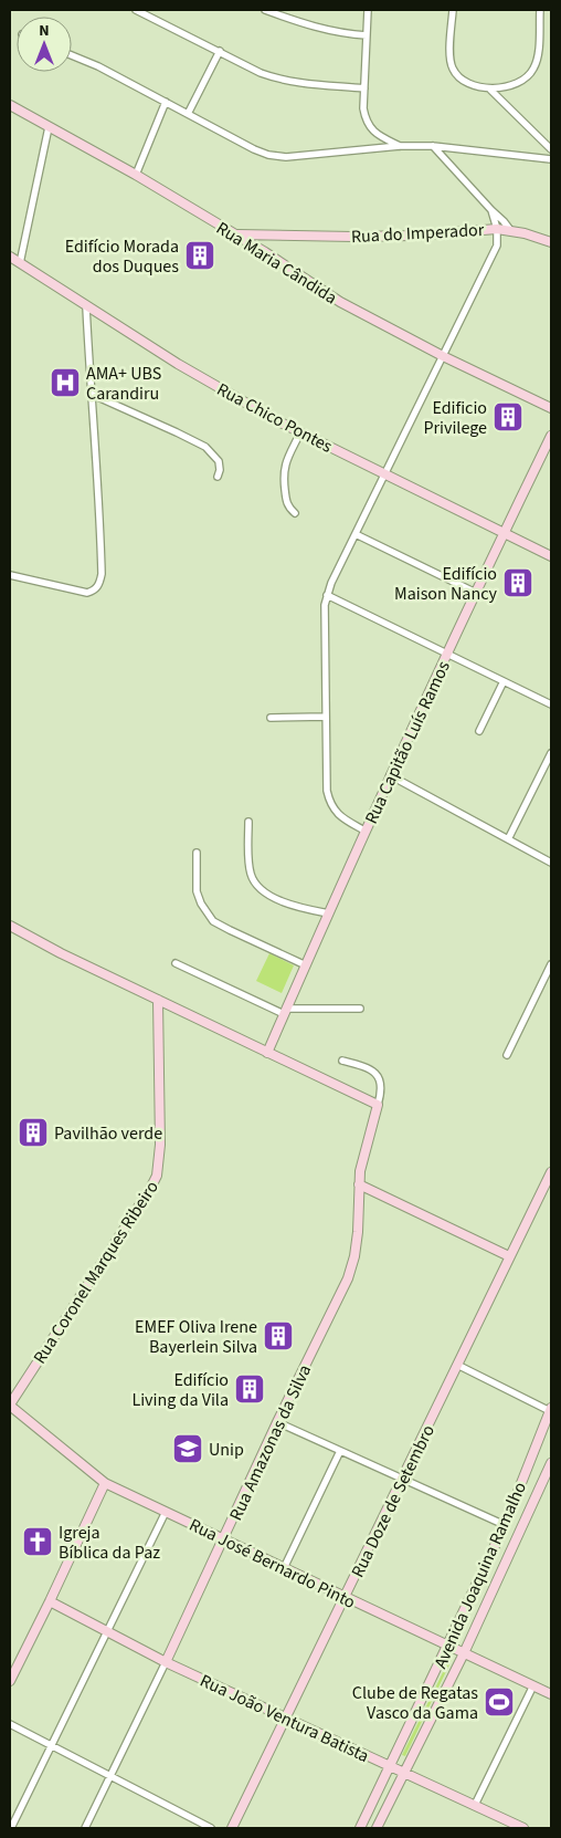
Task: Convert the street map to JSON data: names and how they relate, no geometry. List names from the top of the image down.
{
  "streets": {
    "street": [
      "Rua do Imperador",
      "Rua Maria Cândida",
      "Rua Chico Pontes",
      "Rua Capitão Luís Ramos",
      "Rua Coronel Marques Ribeiro",
      "Rua Amazonas da Silva",
      "Rua Doze de Setembro",
      "Rua José Bernardo Pinto",
      "Avenida Joaquina Ramalho",
      "Rua João Ventura Batista"
    ]
  },
  "crossings": [
    ["Rua do Imperador", "Rua Maria Cândida"],
    ["Rua Chico Pontes", "Rua Capitão Luís Ramos"],
    ["Rua Coronel Marques Ribeiro", "Rua José Bernardo Pinto"],
    ["Rua Amazonas da Silva", "Rua José Bernardo Pinto"],
    ["Rua Amazonas da Silva", "Rua João Ventura Batista"],
    ["Rua Doze de Setembro", "Rua José Bernardo Pinto"],
    ["Rua Doze de Setembro", "Rua João Ventura Batista"],
    ["Rua José Bernardo Pinto", "Avenida Joaquina Ramalho"],
    ["Avenida Joaquina Ramalho", "Rua João Ventura Batista"]
  ],
  "places": {
    "building": [
      "Edifício Morada dos Duques",
      "Edificio Privilege",
      "Edifício Maison Nancy",
      "Pavilhão verde",
      "EMEF Oliva Irene Bayerlein Silva",
      "Edifício Living da Vila"
    ],
    "hospital": ["AMA+ UBS Carandiru"],
    "school or university": ["Unip"],
    "church": ["Igreja Bíblica da Paz"],
    "sports": ["Clube de Regatas Vasco da Gama"]
  },
  "north": "top"
}
